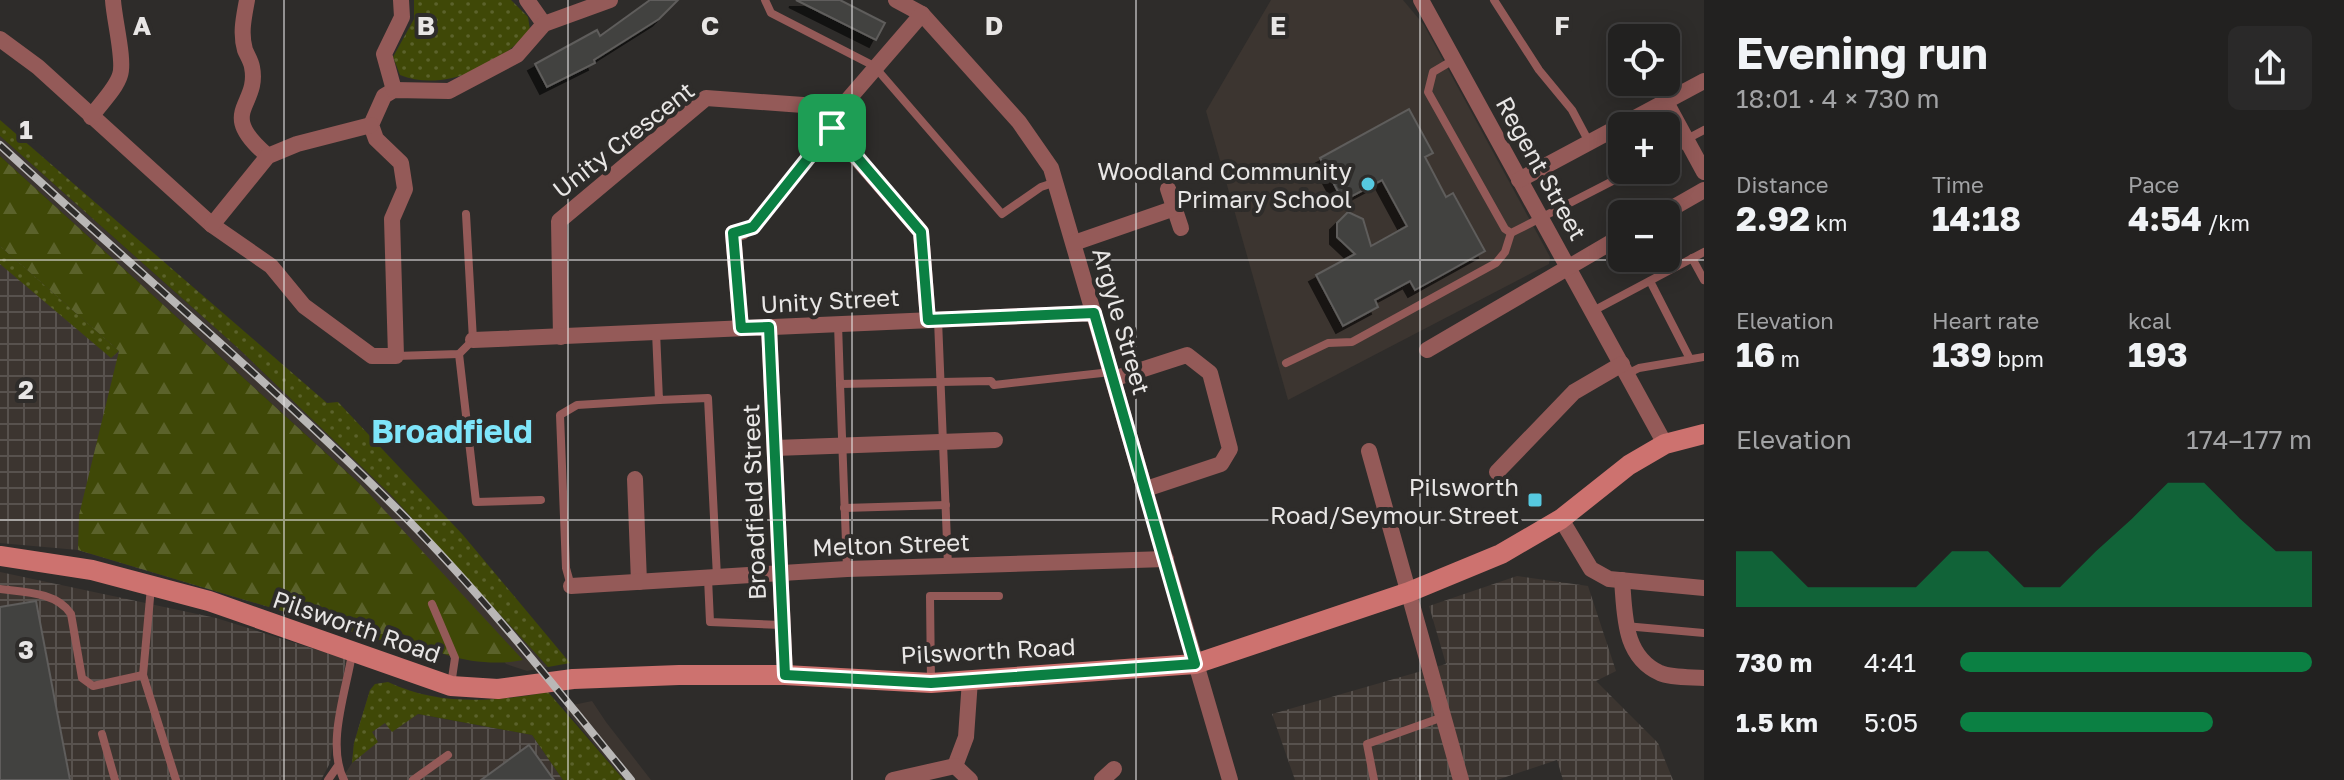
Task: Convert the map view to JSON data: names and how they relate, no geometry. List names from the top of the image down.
{
  "streets": {
    "street": [
      "Unity Crescent",
      "Regent Street",
      "Unity Street",
      "Argyle Street",
      "Broadfield Street",
      "Melton Street",
      "Pilsworth Road"
    ]
  },
  "crossings": [
    ["Unity Crescent", "Unity Street"],
    ["Regent Street", "Pilsworth Road"],
    ["Unity Street", "Argyle Street"],
    ["Unity Street", "Broadfield Street"],
    ["Argyle Street", "Melton Street"],
    ["Argyle Street", "Pilsworth Road"],
    ["Broadfield Street", "Melton Street"],
    ["Broadfield Street", "Pilsworth Road"]
  ],
  "districts": ["Broadfield"],
  "places": {
    "other": ["Woodland Community Primary School"],
    "transit": ["Pilsworth Road/Seymour Street"]
  },
  "page": {
    "heading": ["Evening run", "18:01 · 4 × 730 m"],
    "map_buttons": ["+", "−"],
    "stats": [
      ["Distance", "2.92 km"],
      ["Time", "14:18"],
      ["Pace", "4:54 /km"],
      ["Elevation", "16 m"],
      ["Heart rate", "139 bpm"],
      ["kcal", "193"]
    ],
    "chart": ["Elevation", "174–177 m"],
    "list": [
      {
        "name": "730 m",
        "note": "4:41"
      },
      {
        "name": "1.5 km",
        "note": "5:05"
      }
    ]
  },
  "grid": {
    "columns": [
      "A",
      "B",
      "C",
      "D",
      "E",
      "F"
    ],
    "rows": ["1", "2", "3"]
  }
}
